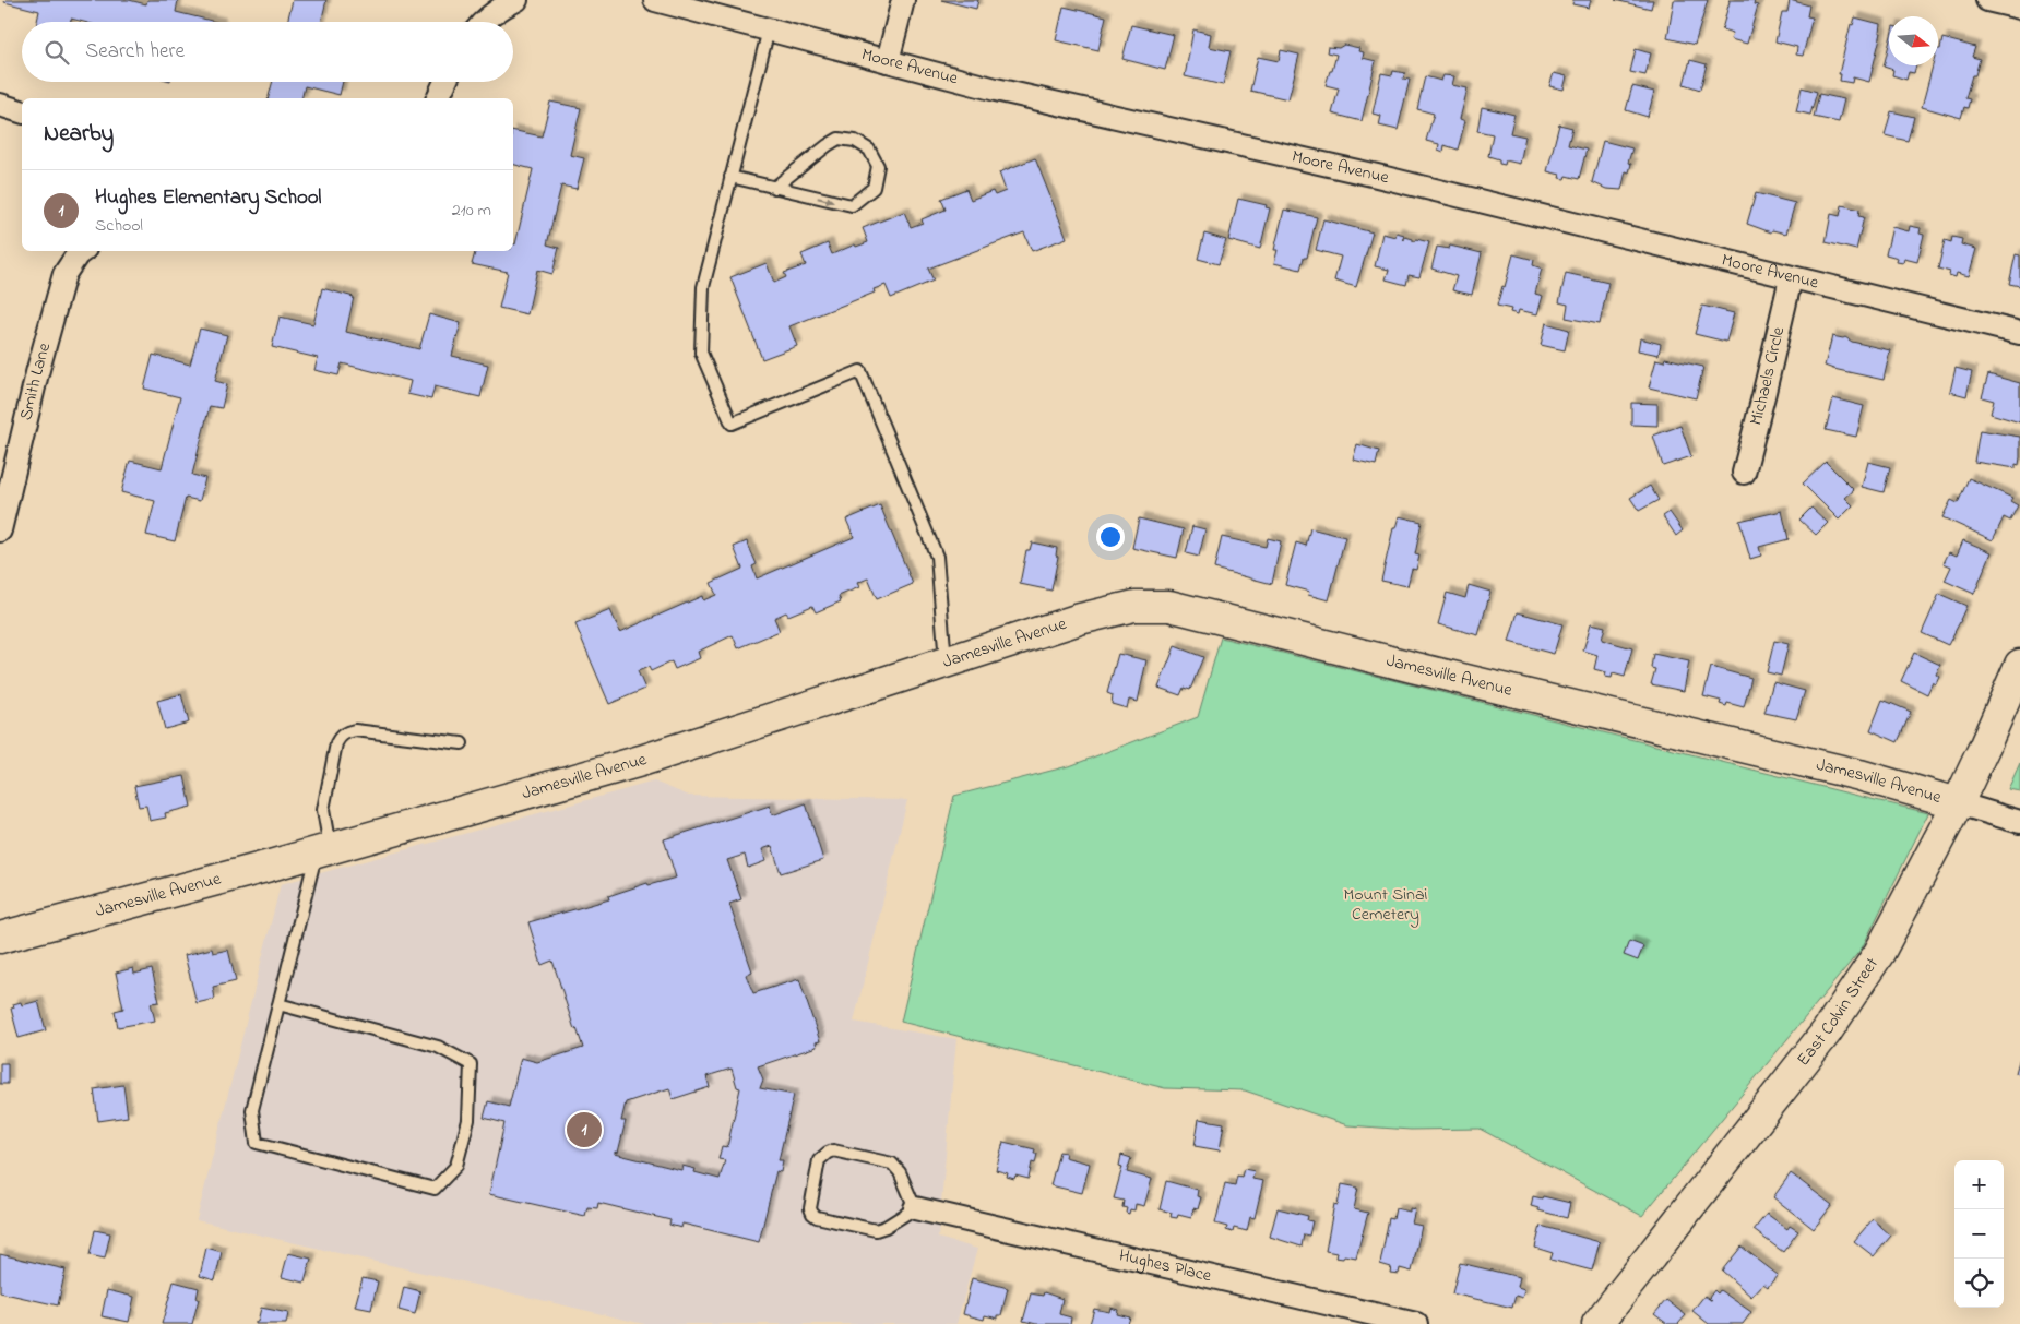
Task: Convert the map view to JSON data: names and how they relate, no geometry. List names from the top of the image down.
{
  "streets": {
    "street": [
      "Moore Avenue",
      "Michaels Circle",
      "Smith Lane",
      "Jamesville Avenue",
      "East Colvin Street",
      "Hughes Place"
    ]
  },
  "crossings": [
    ["Moore Avenue", "Michaels Circle"],
    ["Jamesville Avenue", "East Colvin Street"]
  ],
  "parks": ["Mount Sinai Cemetery"],
  "north": "right",
  "page": {
    "search": "Search here",
    "heading": "Nearby",
    "list": [
      {
        "mark": "1",
        "name": "Hughes Elementary School",
        "note": "School",
        "value": "210 m"
      }
    ],
    "pins": "1",
    "map_buttons": ["+", "−"]
  }
}
